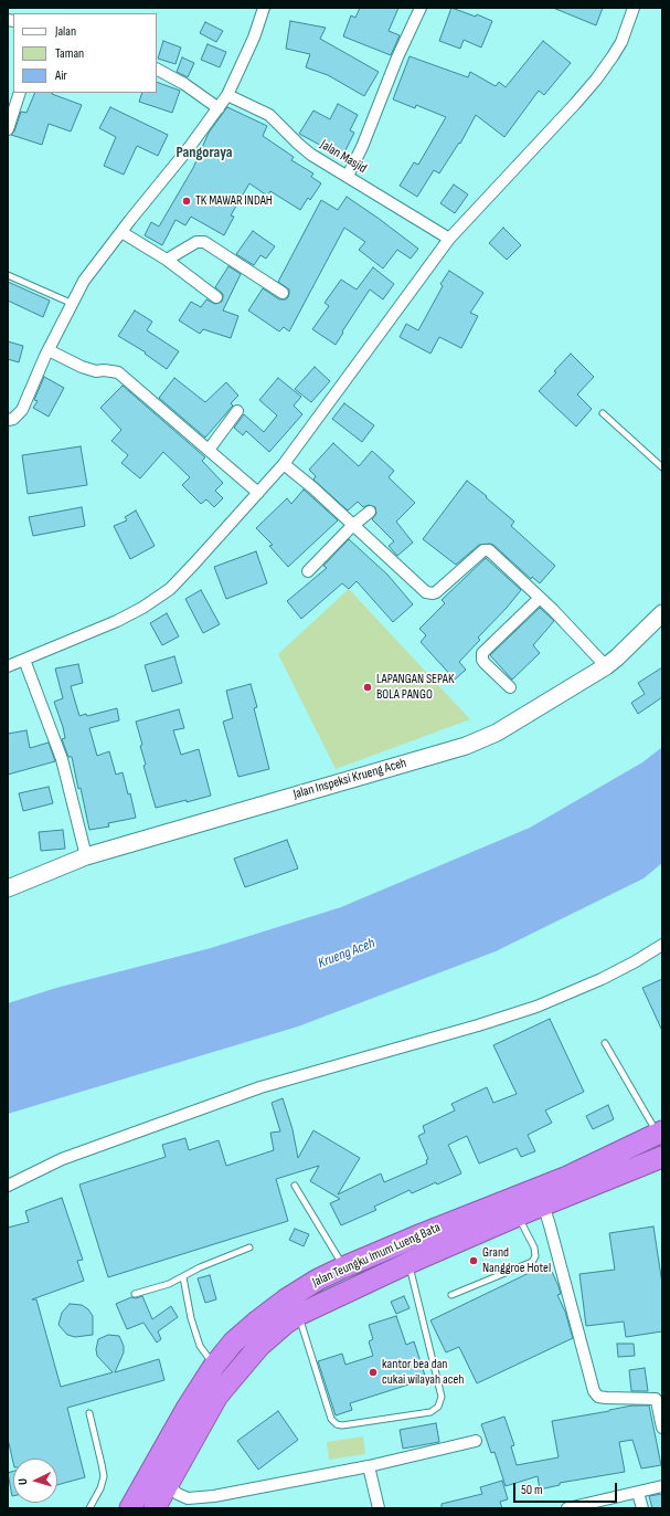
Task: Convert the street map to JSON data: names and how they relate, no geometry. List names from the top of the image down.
{
  "streets": {
    "highway": ["Jalan Teungku Imum Lueng Bata"],
    "street": ["Jalan Masjid", "Jalan Inspeksi Krueng Aceh"]
  },
  "districts": ["Pangoraya"],
  "water": ["Krueng Aceh"],
  "places": [
    "TK MAWAR INDAH",
    "LAPANGAN SEPAK BOLA PANGO",
    "Grand Nanggroe Hotel",
    "kantor bea dan cukai wilayah aceh"
  ],
  "legend": ["Jalan", "Taman", "Air"],
  "scale_bar": "50 m",
  "north": "left"
}
